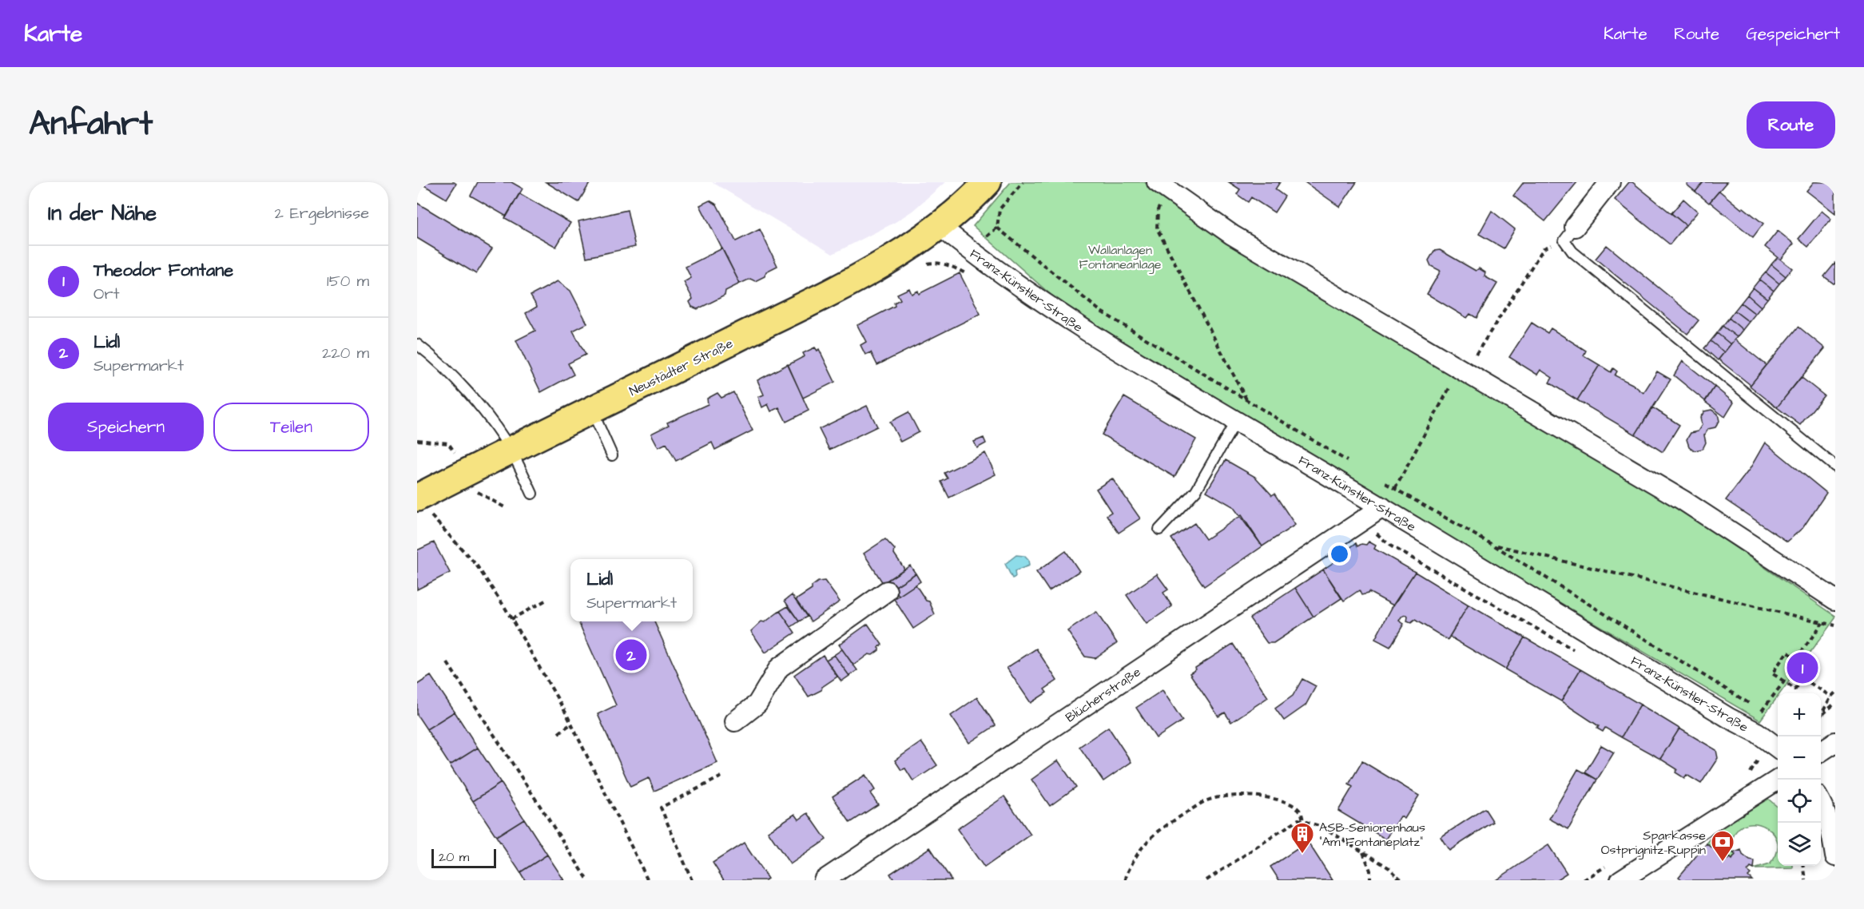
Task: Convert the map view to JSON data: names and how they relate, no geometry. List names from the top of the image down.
{
  "streets": {
    "main road": ["Neustädter Straße"],
    "street": ["Franz-Künstler-Straße", "Blücherstraße"]
  },
  "crossings": [
    ["Franz-Künstler-Straße", "Neustädter Straße"],
    ["Franz-Künstler-Straße", "Blücherstraße"]
  ],
  "parks": ["Wallanlagen Fontaneanlage"],
  "places": {
    "building": ["ASB-Seniorenhaus \"Am Fontaneplatz\""],
    "bank": ["Sparkasse Ostprignitz-Ruppin"]
  },
  "scale_bar": "20 m",
  "page": {
    "header": "Karte",
    "nav": ["Karte", "Route", "Gespeichert"],
    "title": "Anfahrt",
    "buttons": [
      "Route",
      ["Speichern", "Teilen"]
    ],
    "heading": ["In der Nähe", "2 Ergebnisse"],
    "list": [
      {
        "mark": "1",
        "name": "Theodor Fontane",
        "note": "Ort",
        "value": "150 m"
      },
      {
        "mark": "2",
        "name": "Lidl",
        "note": "Supermarkt",
        "value": "220 m"
      }
    ],
    "popup": ["Lidl", "Supermarkt"],
    "pins": ["2", "1"],
    "map_buttons": ["+", "−"],
    "scale": "20 m"
  }
}
